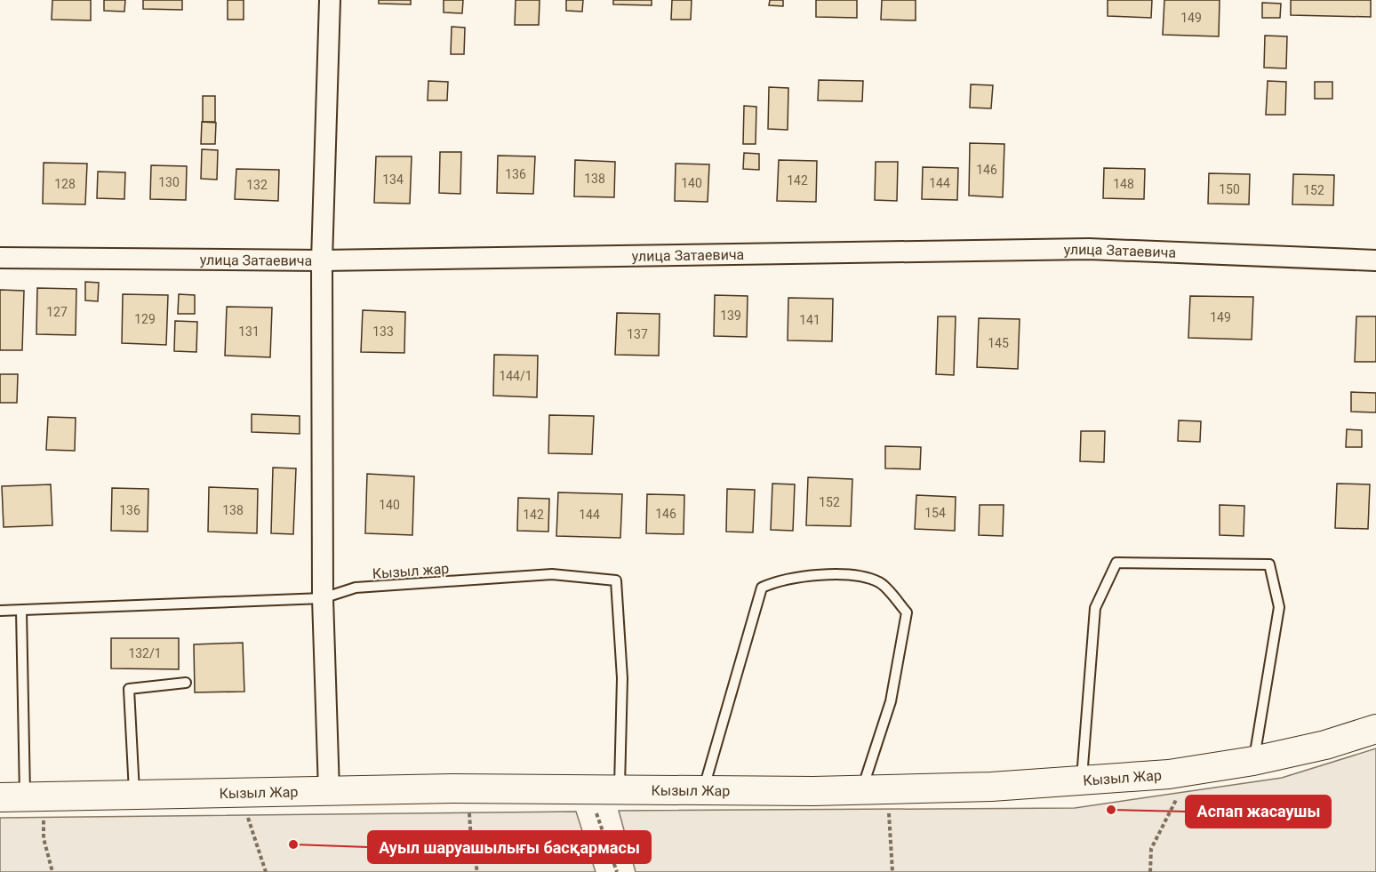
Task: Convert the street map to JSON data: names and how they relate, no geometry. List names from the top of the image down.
{
  "streets": {
    "main road": ["Кызыл Жар"],
    "street": ["улица Затаевича"],
    "lane": ["Кызыл жар"]
  },
  "crossings": [
    ["Кызыл жар", "Кызыл Жар"]
  ],
  "places": ["Аспап жасаушы", "Ауыл шаруашылығы басқармасы"],
  "house_numbers": [
    "149",
    "146",
    "136",
    "138",
    "134",
    "142",
    "130",
    "140",
    "144",
    "128",
    "148",
    "132",
    "150",
    "152",
    "127",
    "139",
    "149",
    "129",
    "141",
    "131",
    "133",
    "137",
    "145",
    "144/1",
    "152",
    "140",
    "136",
    "138",
    "154",
    "146",
    "142",
    "144",
    "132/1"
  ]
}
